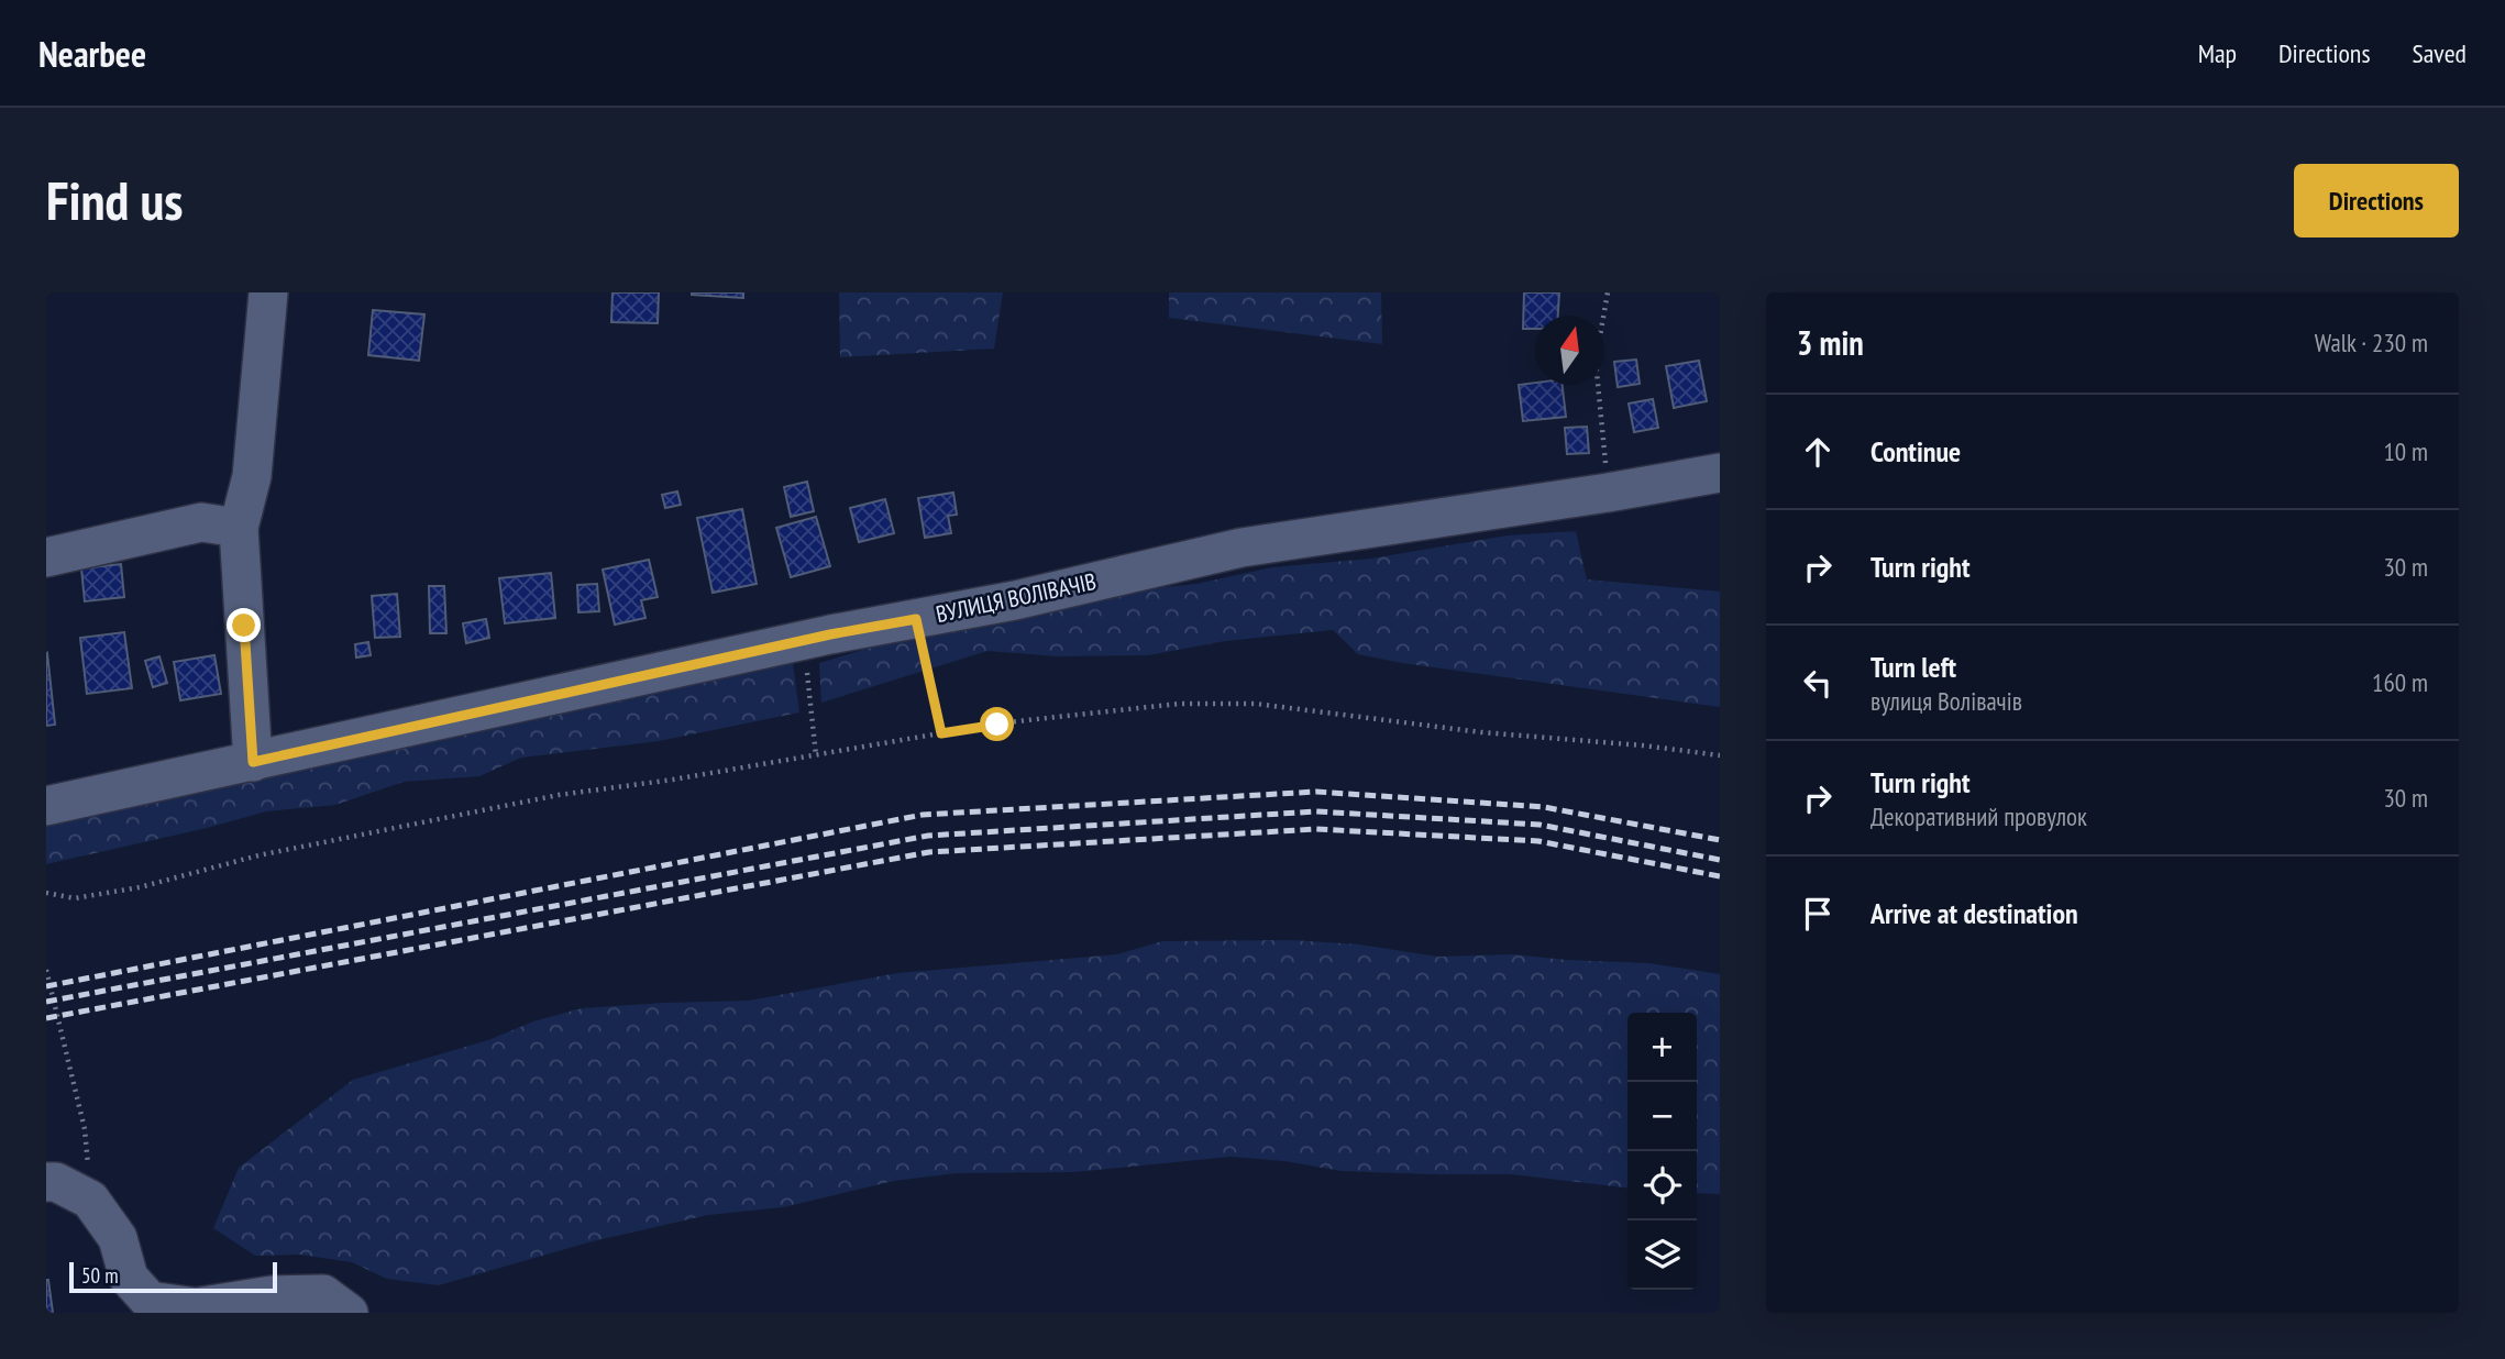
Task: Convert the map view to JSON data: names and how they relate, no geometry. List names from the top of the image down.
{
  "streets": {
    "street": ["ВУЛИЦЯ ВОЛІВАЧІВ"]
  },
  "scale_bar": "50 m",
  "north": "top",
  "page": {
    "header": "Nearbee",
    "nav": ["Map", "Directions", "Saved"],
    "buttons": "Directions",
    "title": "Find us",
    "heading": ["3 min", "Walk · 230 m"],
    "list": [
      ["Continue", "10 m"],
      ["Turn right", "30 m"],
      ["Turn left", "вулиця Волівачів", "160 m"],
      ["Turn right", "Декоративний провулок", "30 m"],
      "Arrive at destination"
    ],
    "map_buttons": ["+", "−"],
    "scale": "50 m"
  }
}
